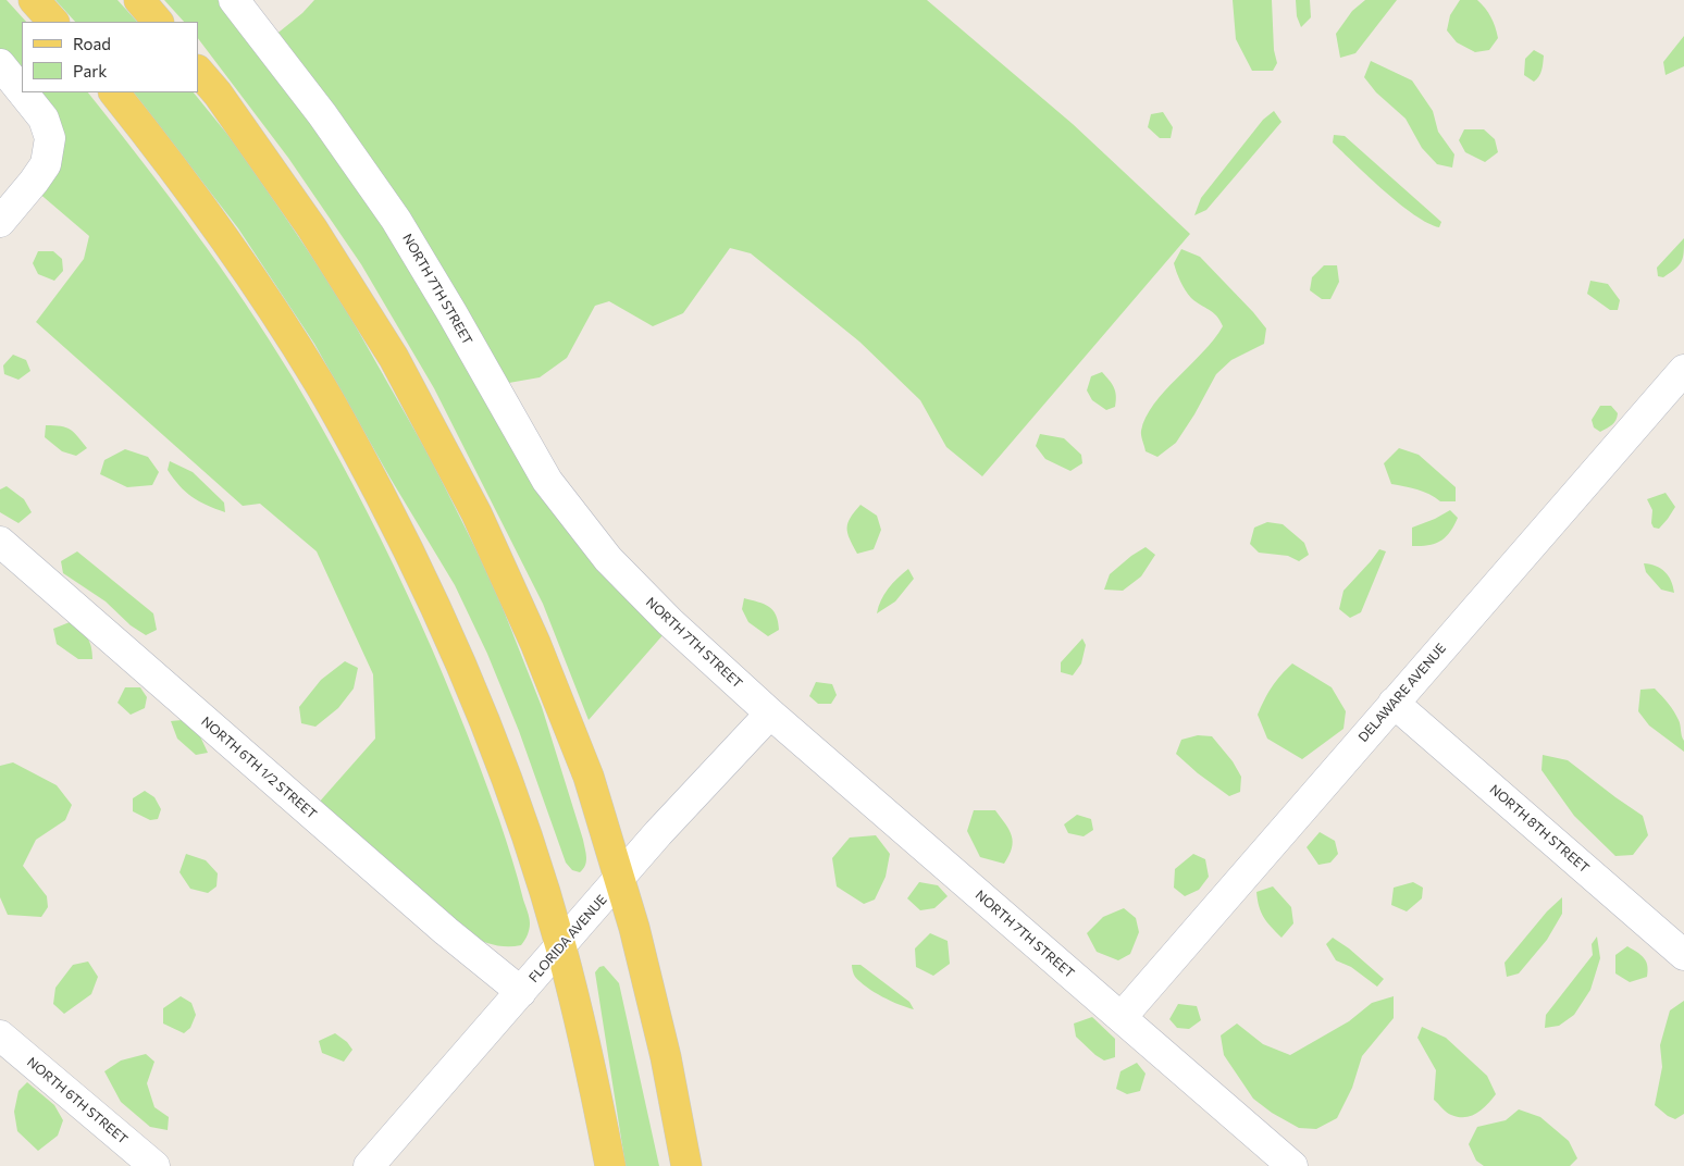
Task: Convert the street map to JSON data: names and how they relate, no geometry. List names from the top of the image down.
{
  "streets": {
    "street": [
      "NORTH 7TH STREET",
      "DELAWARE AVENUE",
      "NORTH 6TH 1/2 STREET",
      "NORTH 8TH STREET",
      "FLORIDA AVENUE",
      "NORTH 6TH STREET"
    ]
  },
  "crossings": [
    ["NORTH 7TH STREET", "DELAWARE AVENUE"],
    ["NORTH 7TH STREET", "FLORIDA AVENUE"],
    ["DELAWARE AVENUE", "NORTH 8TH STREET"],
    ["NORTH 6TH 1/2 STREET", "FLORIDA AVENUE"]
  ],
  "legend": ["Road", "Park"]
}
